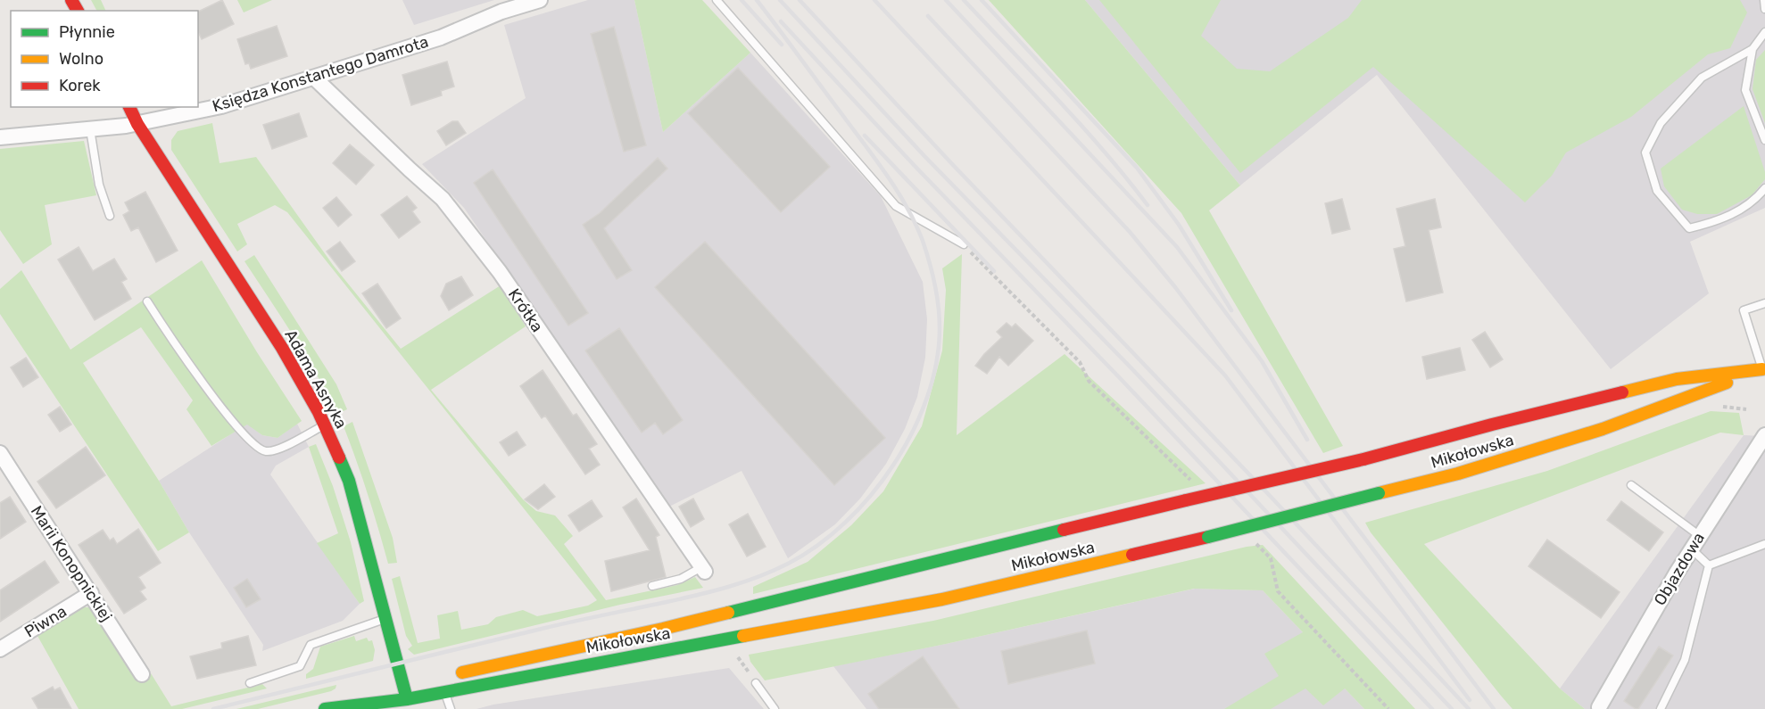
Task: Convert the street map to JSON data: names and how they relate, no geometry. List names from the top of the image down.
{
  "streets": {
    "main road": ["Adama Asnyka", "Mikołowska"],
    "street": [
      "Księdza Konstantego Damrota",
      "Krótka",
      "Marii Konopnickiej",
      "Objazdowa",
      "Piwna"
    ]
  },
  "crossings": [
    ["Księdza Konstantego Damrota", "Krótka"],
    ["Księdza Konstantego Damrota", "Adama Asnyka"],
    ["Adama Asnyka", "Mikołowska"],
    ["Marii Konopnickiej", "Piwna"]
  ],
  "legend": ["Płynnie", "Wolno", "Korek"]
}
